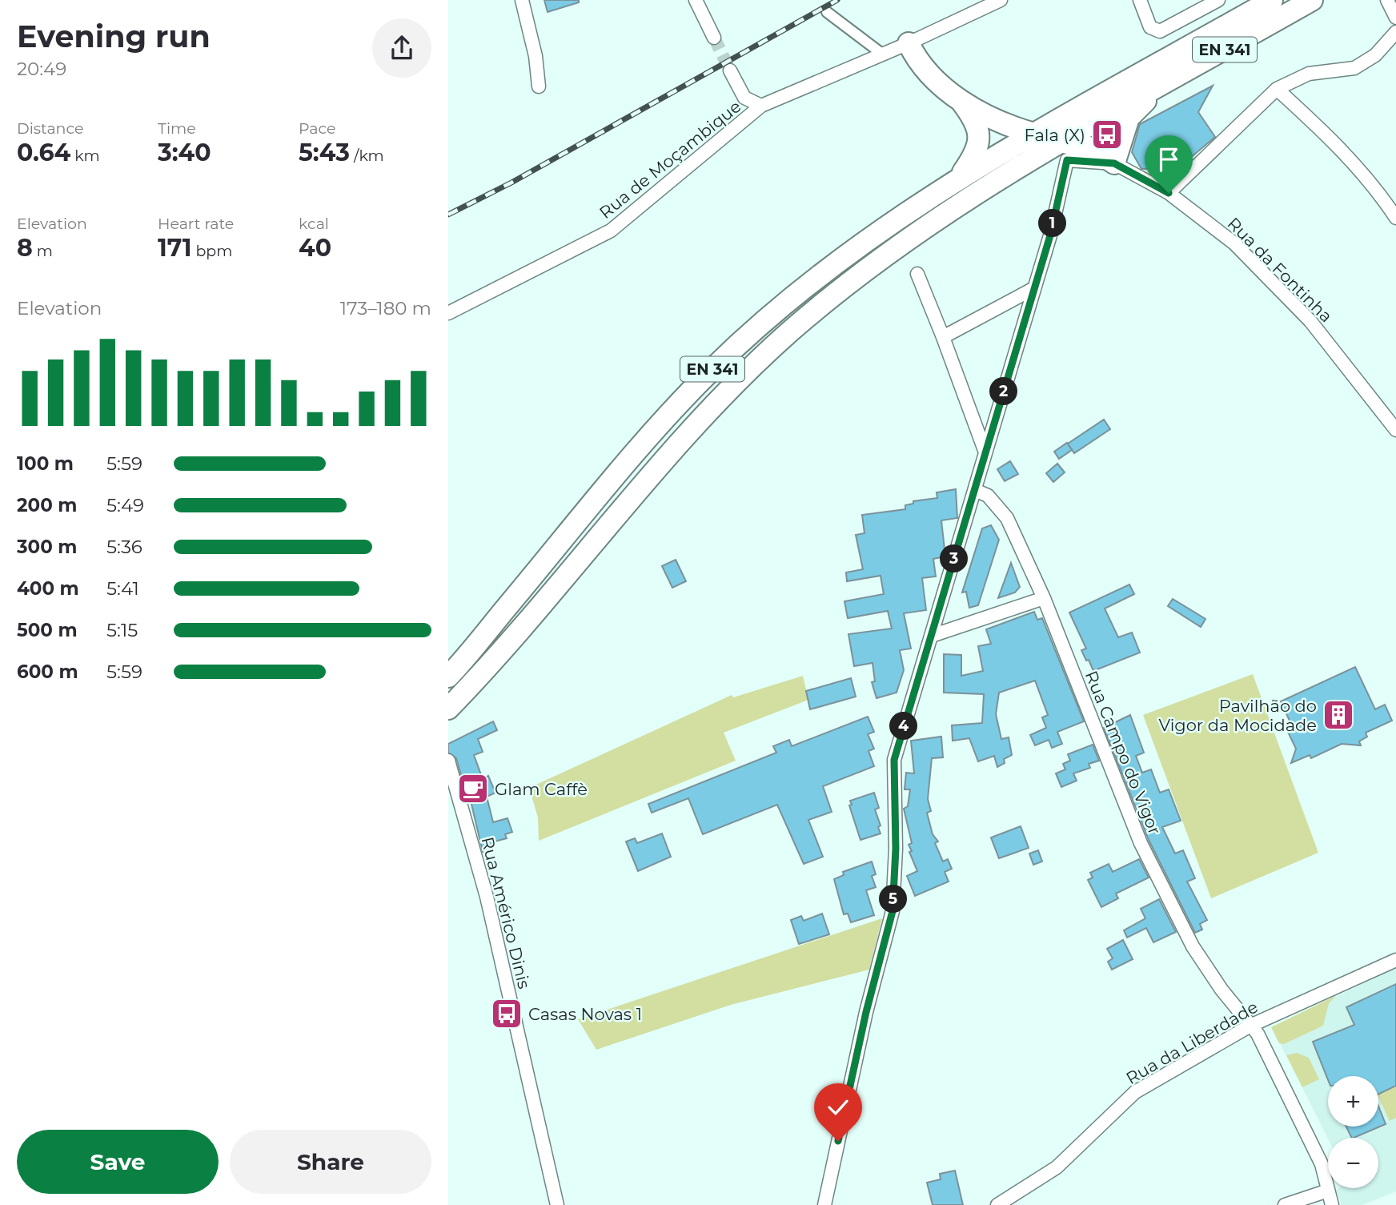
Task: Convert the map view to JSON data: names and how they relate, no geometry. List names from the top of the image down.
{
  "streets": {
    "highway": ["EN 341"],
    "street": [
      "Rua de Moçambique",
      "Rua da Fontinha",
      "Rua Campo do Vigor",
      "Rua Américo Dinis",
      "Rua da Liberdade"
    ]
  },
  "crossings": [
    ["Rua Campo do Vigor", "Rua da Liberdade"]
  ],
  "places": {
    "bus stop": ["Fala (X)", "Casas Novas 1"],
    "building": ["Pavilhão do Vigor da Mocidade"],
    "cafe": ["Glam Caffè"]
  },
  "page": {
    "heading": ["Evening run", "20:49"],
    "stats": [
      ["Distance", "0.64 km"],
      ["Time", "3:40"],
      ["Pace", "5:43 /km"],
      ["Elevation", "8 m"],
      ["Heart rate", "171 bpm"],
      ["kcal", "40"]
    ],
    "pins": [
      "1",
      "2",
      "3",
      "4",
      "5"
    ],
    "chart": ["Elevation", "173–180 m"],
    "list": [
      {
        "name": "100 m",
        "note": "5:59"
      },
      {
        "name": "200 m",
        "note": "5:49"
      },
      {
        "name": "300 m",
        "note": "5:36"
      },
      {
        "name": "400 m",
        "note": "5:41"
      },
      {
        "name": "500 m",
        "note": "5:15"
      },
      {
        "name": "600 m",
        "note": "5:59"
      }
    ],
    "map_buttons": ["+", "−"],
    "buttons": ["Save", "Share"]
  }
}
